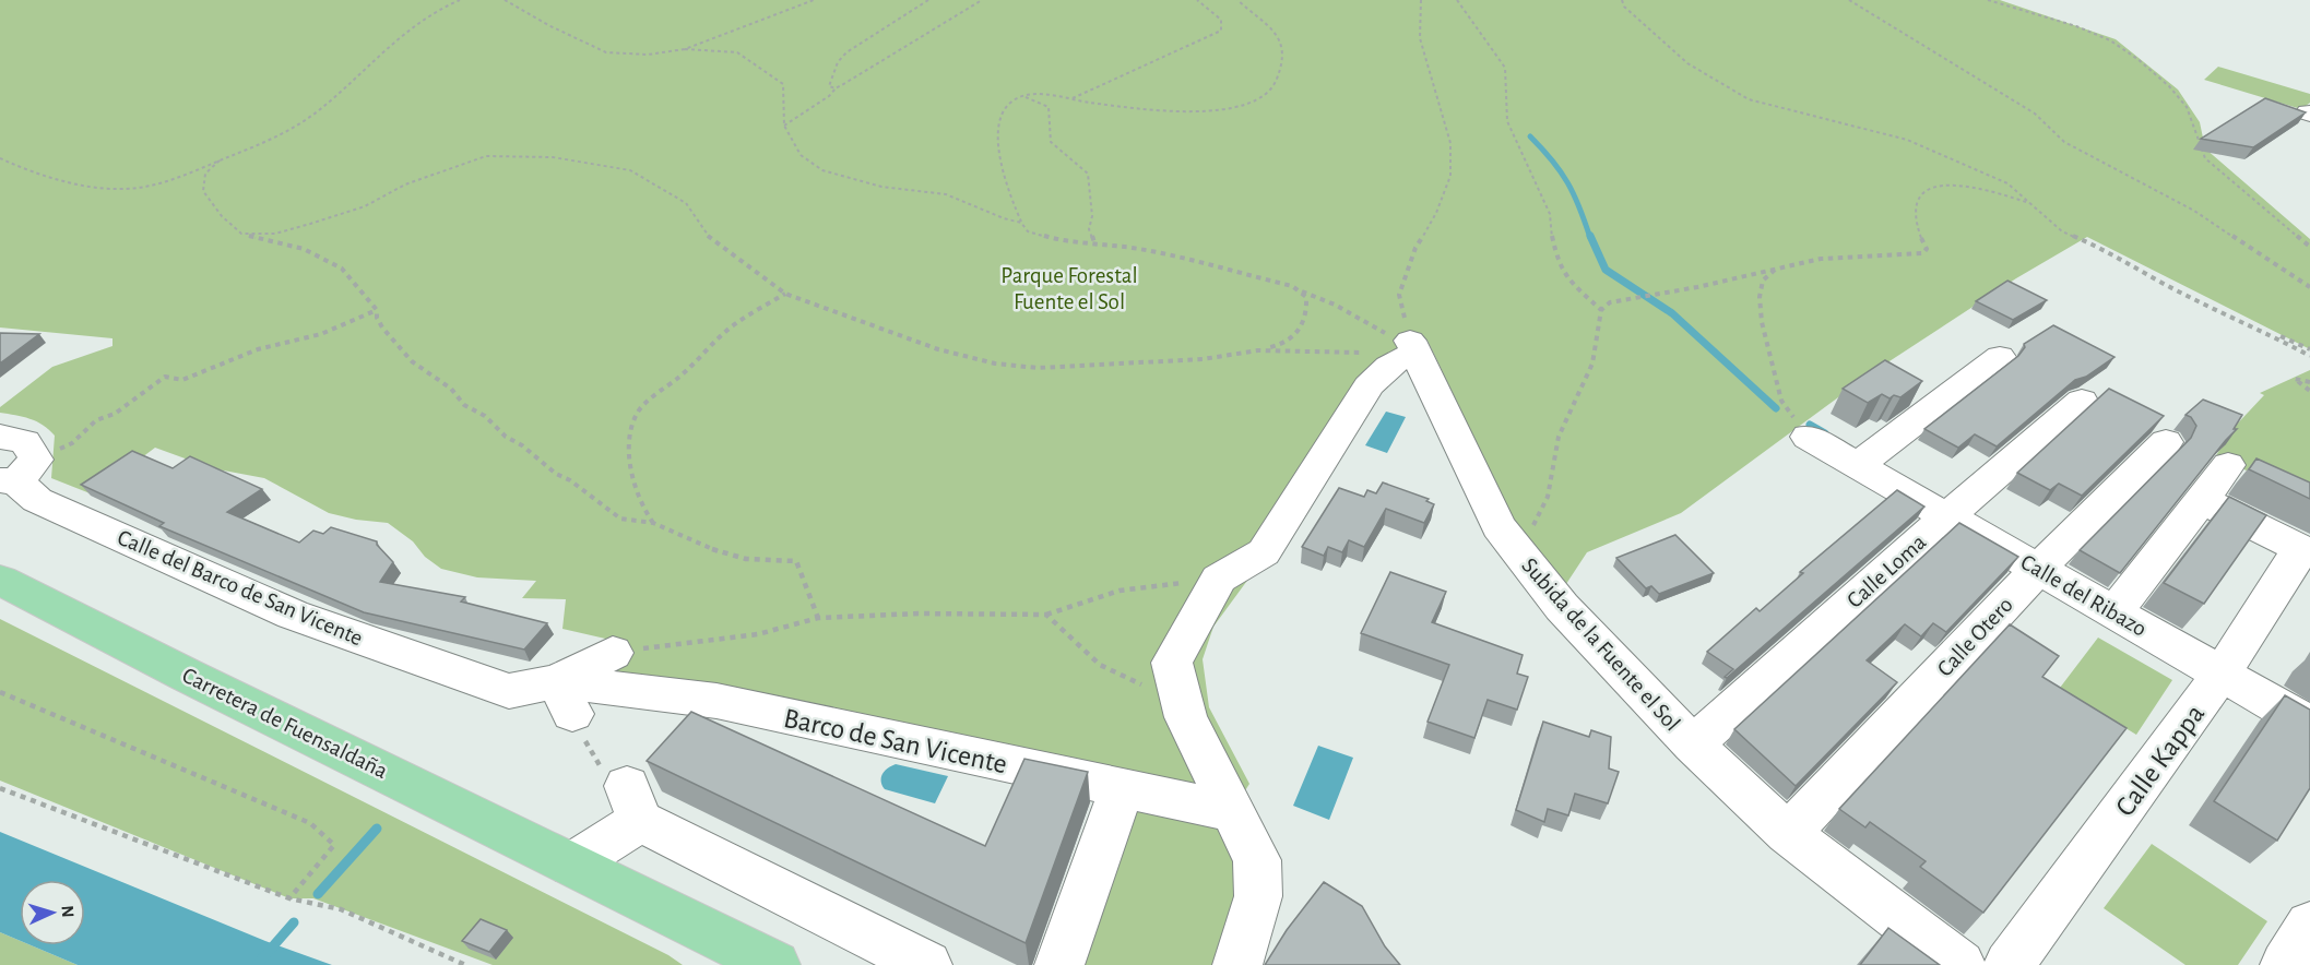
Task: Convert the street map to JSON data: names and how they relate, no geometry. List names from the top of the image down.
{
  "streets": {
    "main road": ["Carretera de Fuensaldaña"],
    "street": [
      "Calle Loma",
      "Calle del Barco de San Vicente",
      "Calle del Ribazo",
      "Calle Otero",
      "Subida de la Fuente el Sol",
      "Barco de San Vicente",
      "Calle Kappa"
    ]
  },
  "crossings": [
    ["Calle Loma", "Calle del Ribazo"],
    ["Calle Loma", "Subida de la Fuente el Sol"],
    ["Calle del Barco de San Vicente", "Barco de San Vicente"],
    ["Calle del Ribazo", "Calle Otero"],
    ["Calle del Ribazo", "Calle Kappa"],
    ["Calle Otero", "Subida de la Fuente el Sol"]
  ],
  "parks": ["Parque Forestal Fuente el Sol"],
  "north": "right"
}
